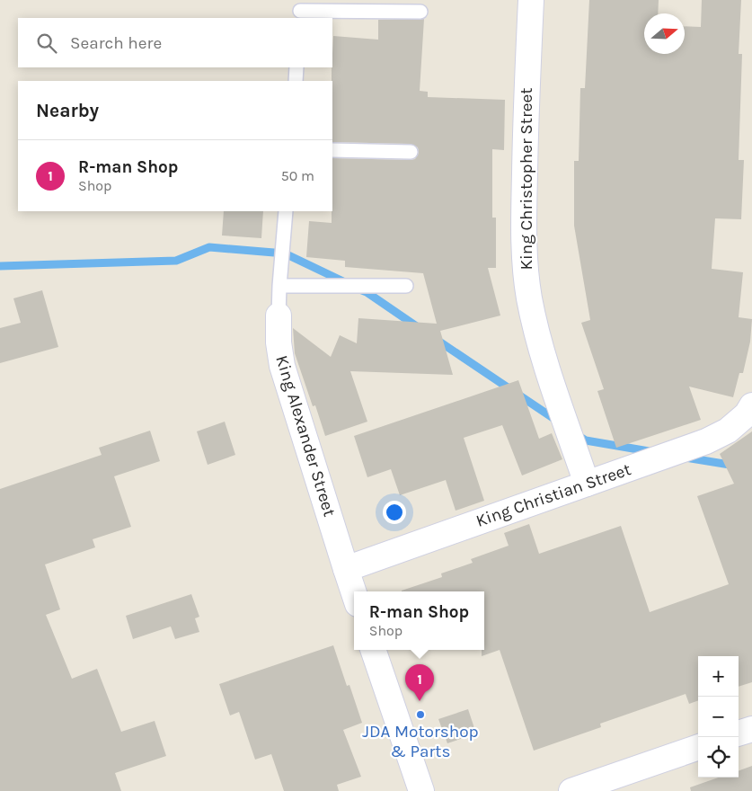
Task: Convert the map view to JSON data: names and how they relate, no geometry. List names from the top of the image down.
{
  "streets": {
    "main road": ["King Christopher Street", "King Alexander Street", "King Christian Street"]
  },
  "crossings": [
    ["King Christopher Street", "King Christian Street"],
    ["King Alexander Street", "King Christian Street"]
  ],
  "places": ["JDA Motorshop & Parts"],
  "north": "right",
  "page": {
    "search": "Search here",
    "heading": "Nearby",
    "list": [
      {
        "mark": "1",
        "name": "R-man Shop",
        "note": "Shop",
        "value": "50 m"
      }
    ],
    "popup": ["R-man Shop", "Shop"],
    "map_buttons": ["+", "−"],
    "pins": "1"
  }
}
